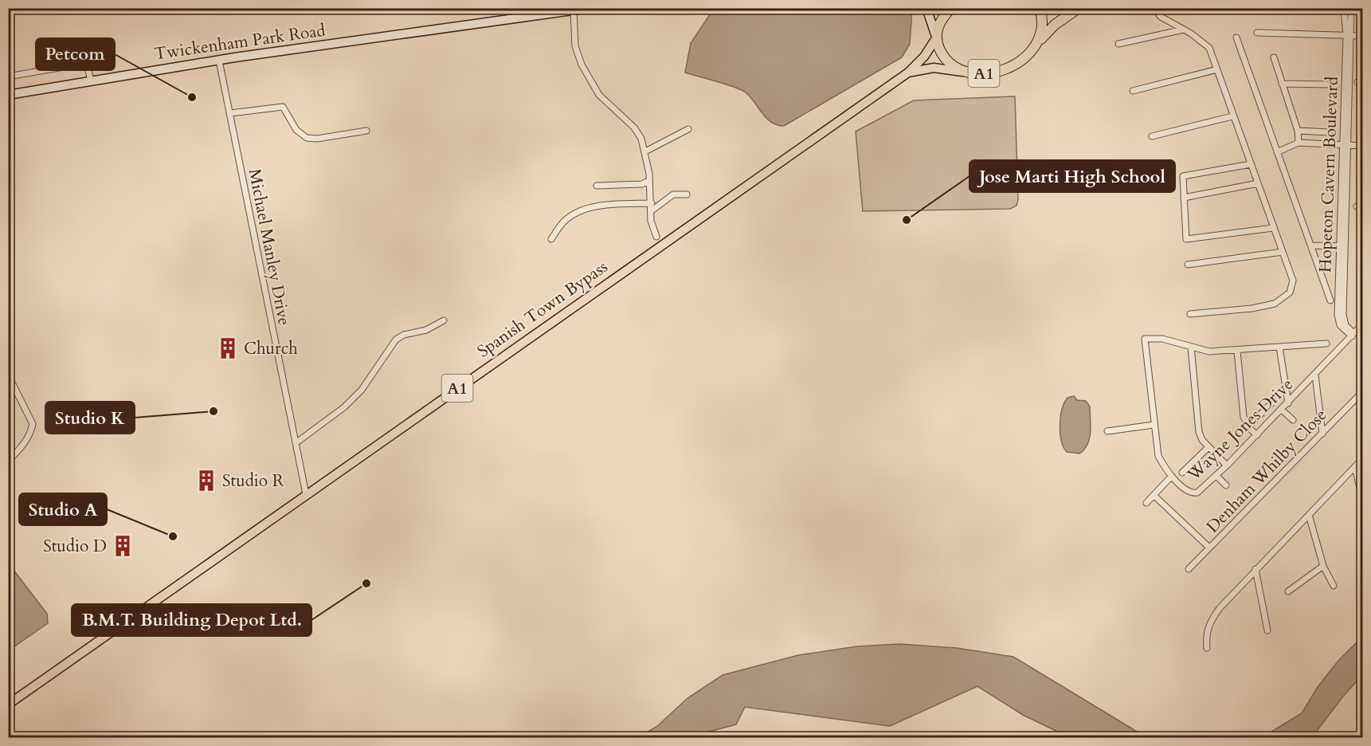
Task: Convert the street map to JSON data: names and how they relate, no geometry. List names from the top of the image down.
{
  "streets": {
    "highway": ["A1"],
    "main road": ["Twickenham Park Road", "Spanish Town Bypass"],
    "street": [
      "Hopeton Cavern Boulevard",
      "Michael Manley Drive",
      "Wayne Jones Drive",
      "Denham Whilby Close"
    ]
  },
  "crossings": [
    ["Twickenham Park Road", "Michael Manley Drive"],
    ["A1", "Spanish Town Bypass"],
    ["Hopeton Cavern Boulevard", "Wayne Jones Drive"],
    ["Michael Manley Drive", "Spanish Town Bypass"]
  ],
  "places": {
    "other": [
      "Petcom",
      "Jose Marti High School",
      "Studio K",
      "Studio A",
      "B.M.T. Building Depot Ltd."
    ],
    "building": ["Church", "Studio R", "Studio D"]
  }
}
